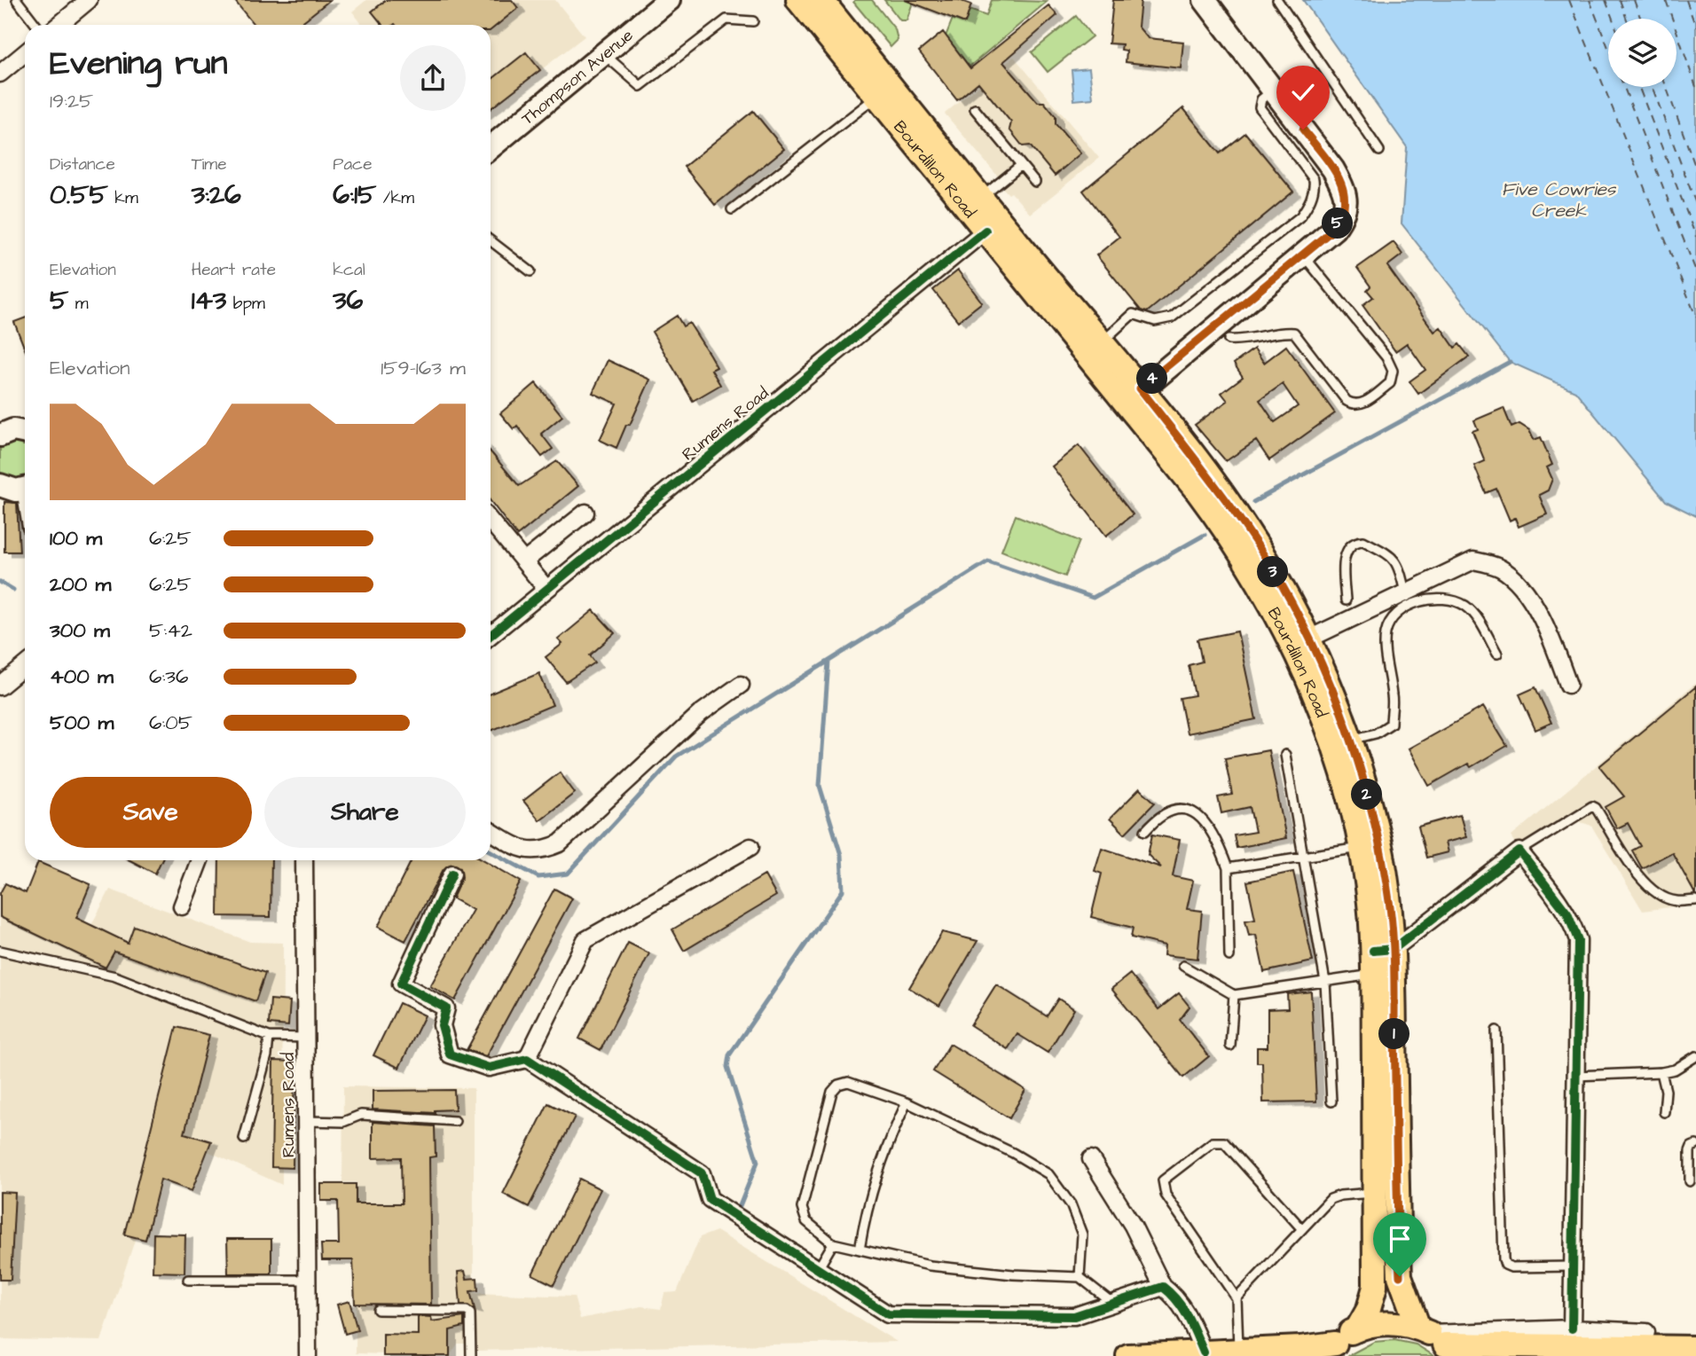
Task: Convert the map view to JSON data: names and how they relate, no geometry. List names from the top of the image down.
{
  "streets": {
    "main road": ["Bourdillon Road"],
    "street": ["Thompson Avenue", "Rumens Road"]
  },
  "crossings": [
    ["Bourdillon Road", "Rumens Road"]
  ],
  "water": ["Five Cowries Creek"],
  "page": {
    "heading": ["Evening run", "19:25"],
    "stats": [
      ["Distance", "0.55 km"],
      ["Time", "3:26"],
      ["Pace", "6:15 /km"],
      ["Elevation", "5 m"],
      ["Heart rate", "143 bpm"],
      ["kcal", "36"]
    ],
    "pins": [
      "5",
      "4",
      "3",
      "2",
      "1"
    ],
    "chart": ["Elevation", "159–163 m"],
    "list": [
      {
        "name": "100 m",
        "note": "6:25"
      },
      {
        "name": "200 m",
        "note": "6:25"
      },
      {
        "name": "300 m",
        "note": "5:42"
      },
      {
        "name": "400 m",
        "note": "6:36"
      },
      {
        "name": "500 m",
        "note": "6:05"
      }
    ],
    "buttons": ["Save", "Share"]
  }
}
